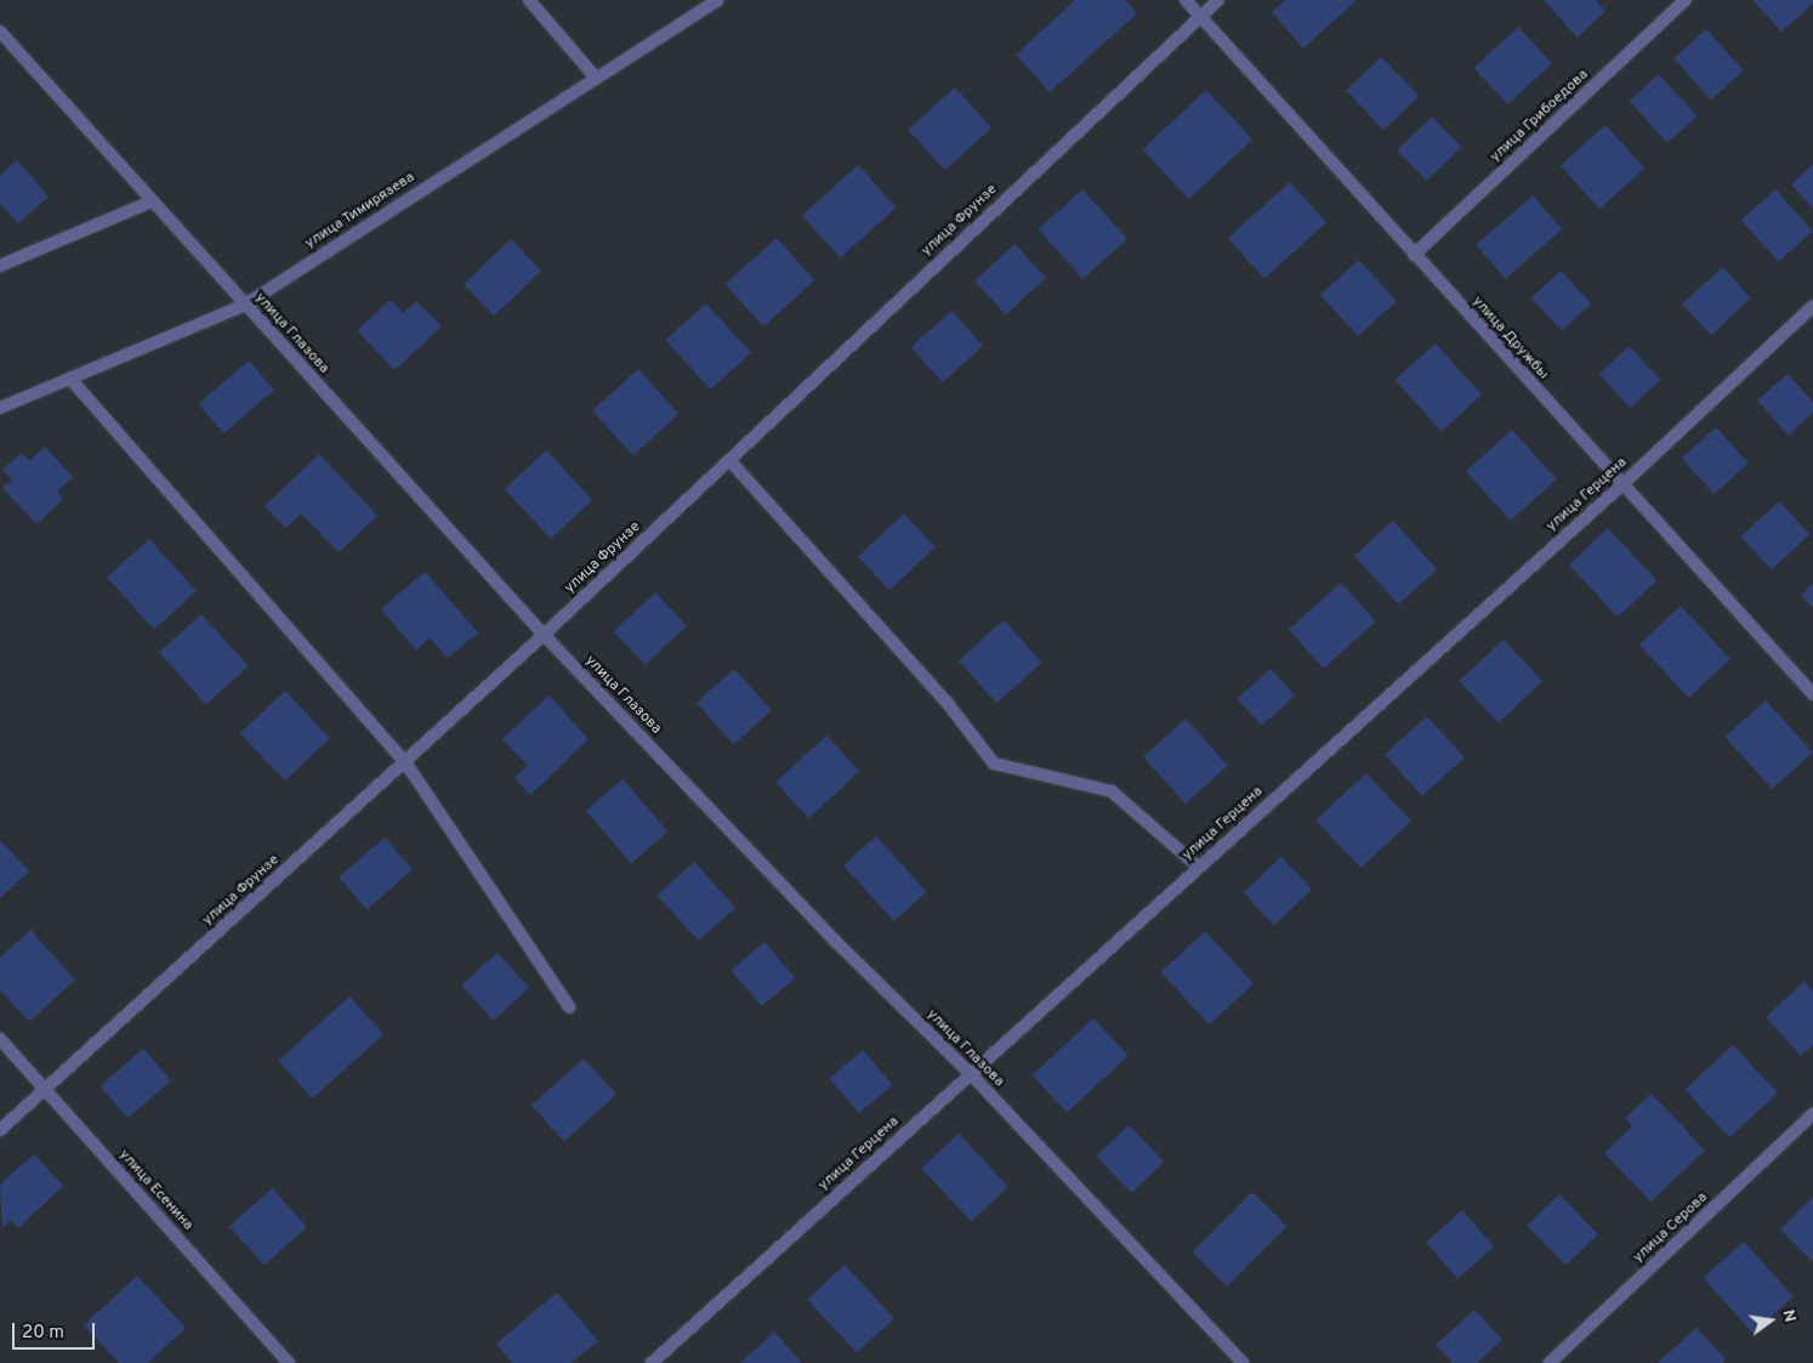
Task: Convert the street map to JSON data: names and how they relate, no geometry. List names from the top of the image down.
{
  "streets": {
    "street": [
      "улица Грибоедова",
      "улица Тимирязева",
      "улица Фрунзе",
      "улица Глазова",
      "улица Дружбы",
      "улица Герцена",
      "улица Есенина",
      "улица Серова"
    ]
  },
  "crossings": [
    ["улица Грибоедова", "улица Дружбы"],
    ["улица Тимирязева", "улица Глазова"],
    ["улица Фрунзе", "улица Глазова"],
    ["улица Фрунзе", "улица Дружбы"],
    ["улица Фрунзе", "улица Есенина"],
    ["улица Глазова", "улица Герцена"],
    ["улица Дружбы", "улица Герцена"]
  ],
  "scale_bar": "20 m",
  "north": "right"
}
